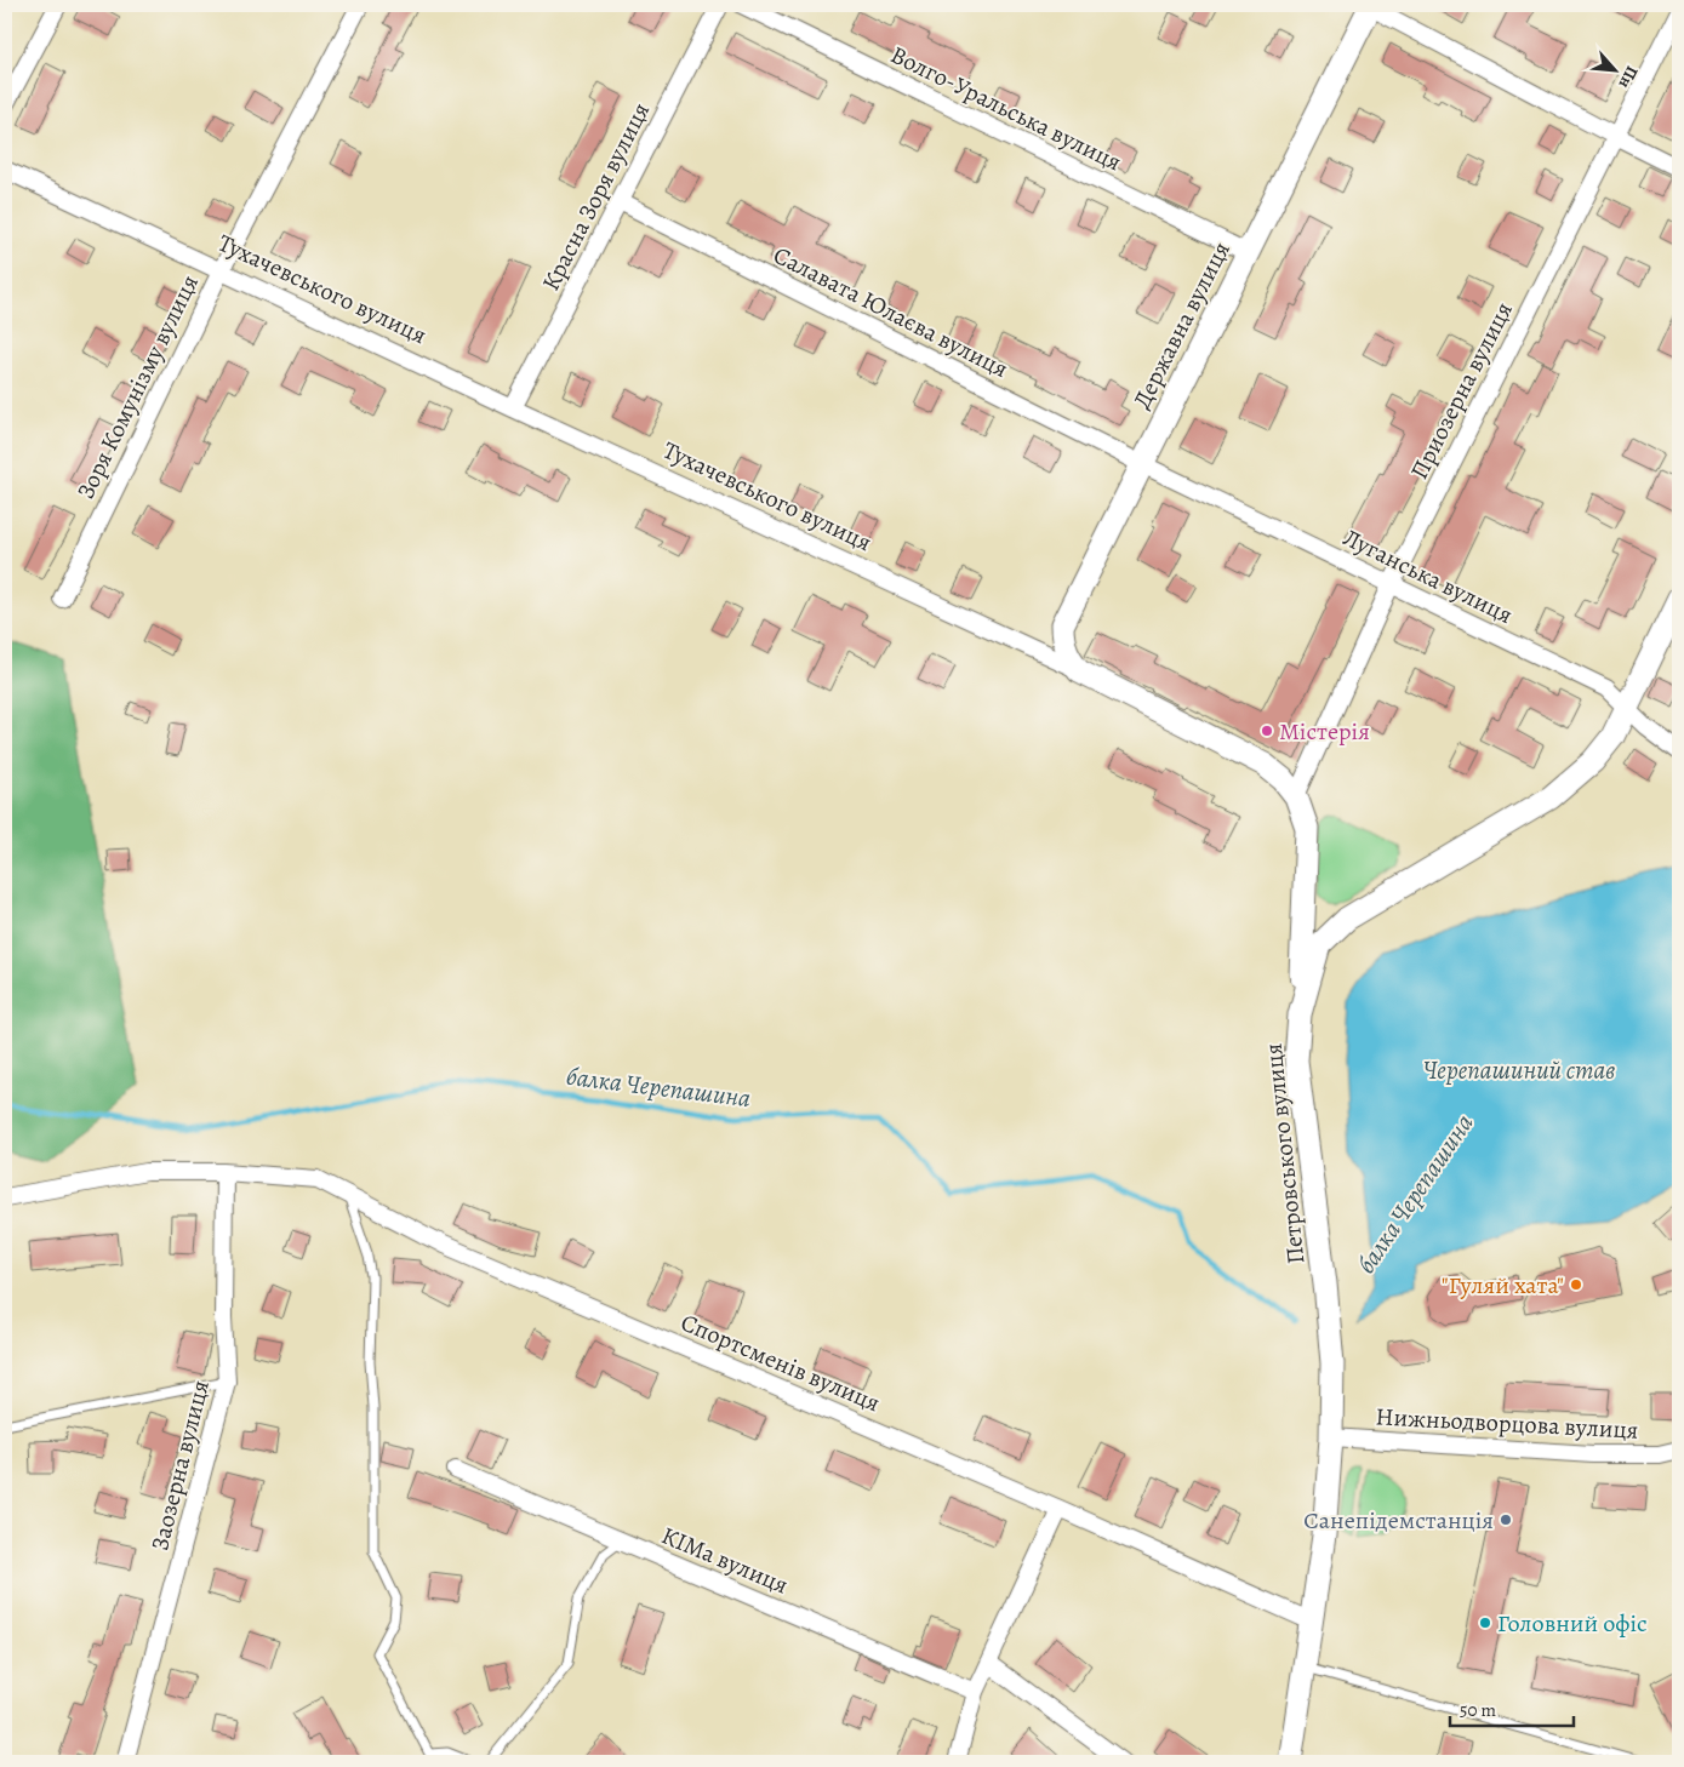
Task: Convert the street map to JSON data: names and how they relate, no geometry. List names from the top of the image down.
{
  "streets": {
    "main road": ["Тухачевського вулиця", "Державна вулиця", "Петровського вулиця"],
    "street": [
      "Волго-Уральська вулиця",
      "Красна Зоря вулиця",
      "Салавата Юлаєва вулиця",
      "Зоря Комунізму вулиця",
      "Приозерна вулиця",
      "Луганська вулиця",
      "Спортсменів вулиця",
      "Нижньодворцова вулиця",
      "Заозерна вулиця",
      "КІМа вулиця"
    ]
  },
  "crossings": [
    ["Волго-Уральська вулиця", "Державна вулиця"],
    ["Красна Зоря вулиця", "Тухачевського вулиця"],
    ["Красна Зоря вулиця", "Салавата Юлаєва вулиця"],
    ["Тухачевського вулиця", "Державна вулиця"],
    ["Тухачевського вулиця", "Зоря Комунізму вулиця"],
    ["Тухачевського вулиця", "Приозерна вулиця"],
    ["Тухачевського вулиця", "Петровського вулиця"],
    ["Салавата Юлаєва вулиця", "Державна вулиця"],
    ["Салавата Юлаєва вулиця", "Луганська вулиця"],
    ["Державна вулиця", "Луганська вулиця"],
    ["Приозерна вулиця", "Луганська вулиця"],
    ["Луганська вулиця", "Петровського вулиця"],
    ["Петровського вулиця", "Спортсменів вулиця"],
    ["Петровського вулиця", "Нижньодворцова вулиця"],
    ["Спортсменів вулиця", "Заозерна вулиця"]
  ],
  "water": ["Черепашиний став", "балка Черепашина"],
  "places": [
    "Містерія",
    "\"Гуляй хата\"",
    "Санепідемстанція",
    "Головний офіс"
  ],
  "scale_bar": "50 m",
  "north": "bottom right"
}
